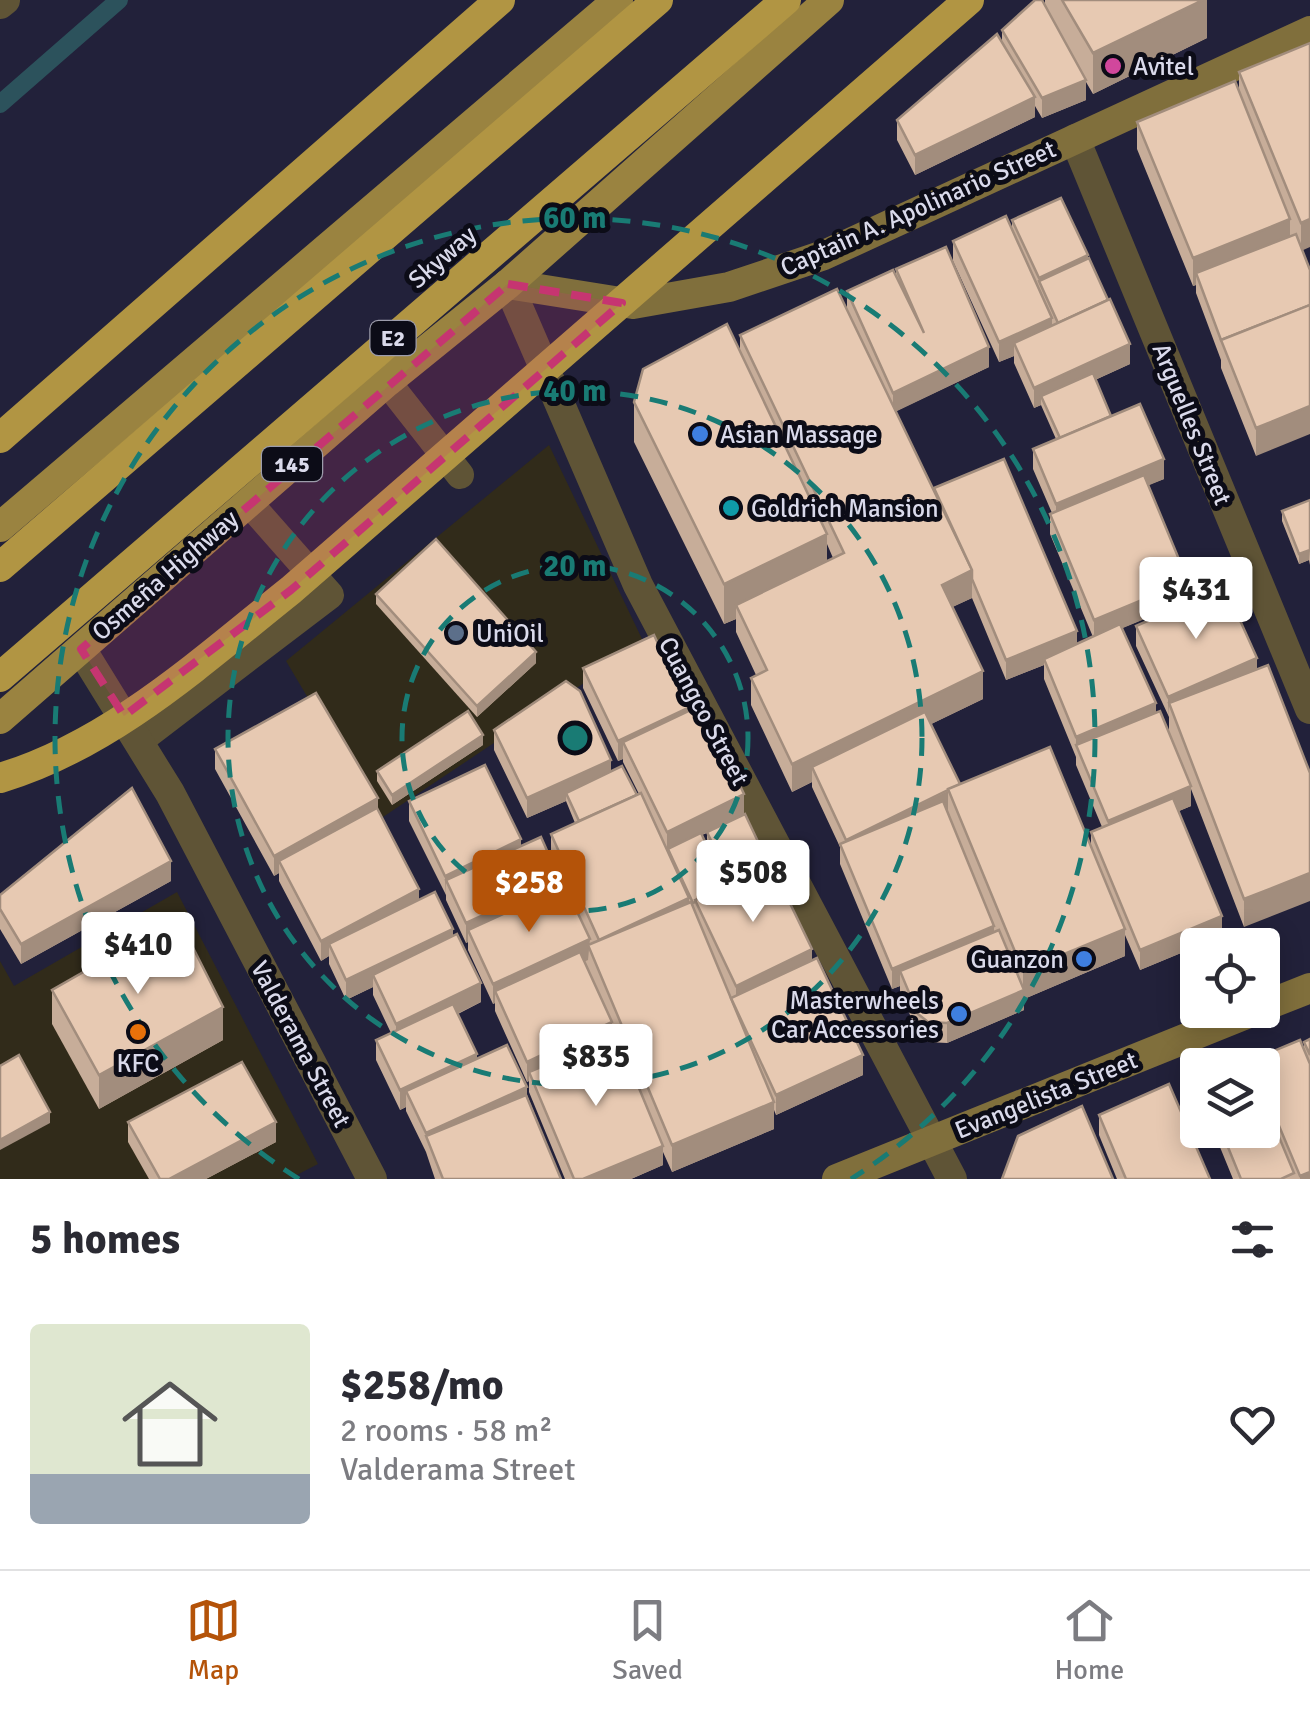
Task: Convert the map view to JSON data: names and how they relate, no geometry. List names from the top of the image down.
{
  "streets": {
    "highway": ["Skyway", "E2"],
    "main road": ["145", "Osmeña Highway"],
    "street": [
      "Captain A. Apolinario Street",
      "Arguelles Street",
      "Cuangco Street",
      "Valderama Street",
      "Evangelista Street"
    ]
  },
  "crossings": [
    ["Captain A. Apolinario Street", "Arguelles Street"],
    ["Captain A. Apolinario Street", "Osmeña Highway"],
    ["Captain A. Apolinario Street", "Cuangco Street"],
    ["Osmeña Highway", "Cuangco Street"],
    ["Osmeña Highway", "Valderama Street"],
    ["Cuangco Street", "Evangelista Street"]
  ],
  "places": [
    "Avitel",
    "Asian Massage",
    "Goldrich Mansion",
    "UniOil",
    "Guanzon",
    "Masterwheels Car Accessories",
    "KFC"
  ],
  "page": {
    "price": [
      "$431",
      "$508",
      "$258",
      "$410",
      "$835"
    ],
    "heading": "5 homes",
    "list": [
      {
        "name": "$258/mo",
        "note": "2 rooms · 58 m² · Valderama Street"
      }
    ],
    "tabs": ["Map", "Saved", "Home"]
  },
  "rings": ["60 m", "40 m", "20 m"]
}
